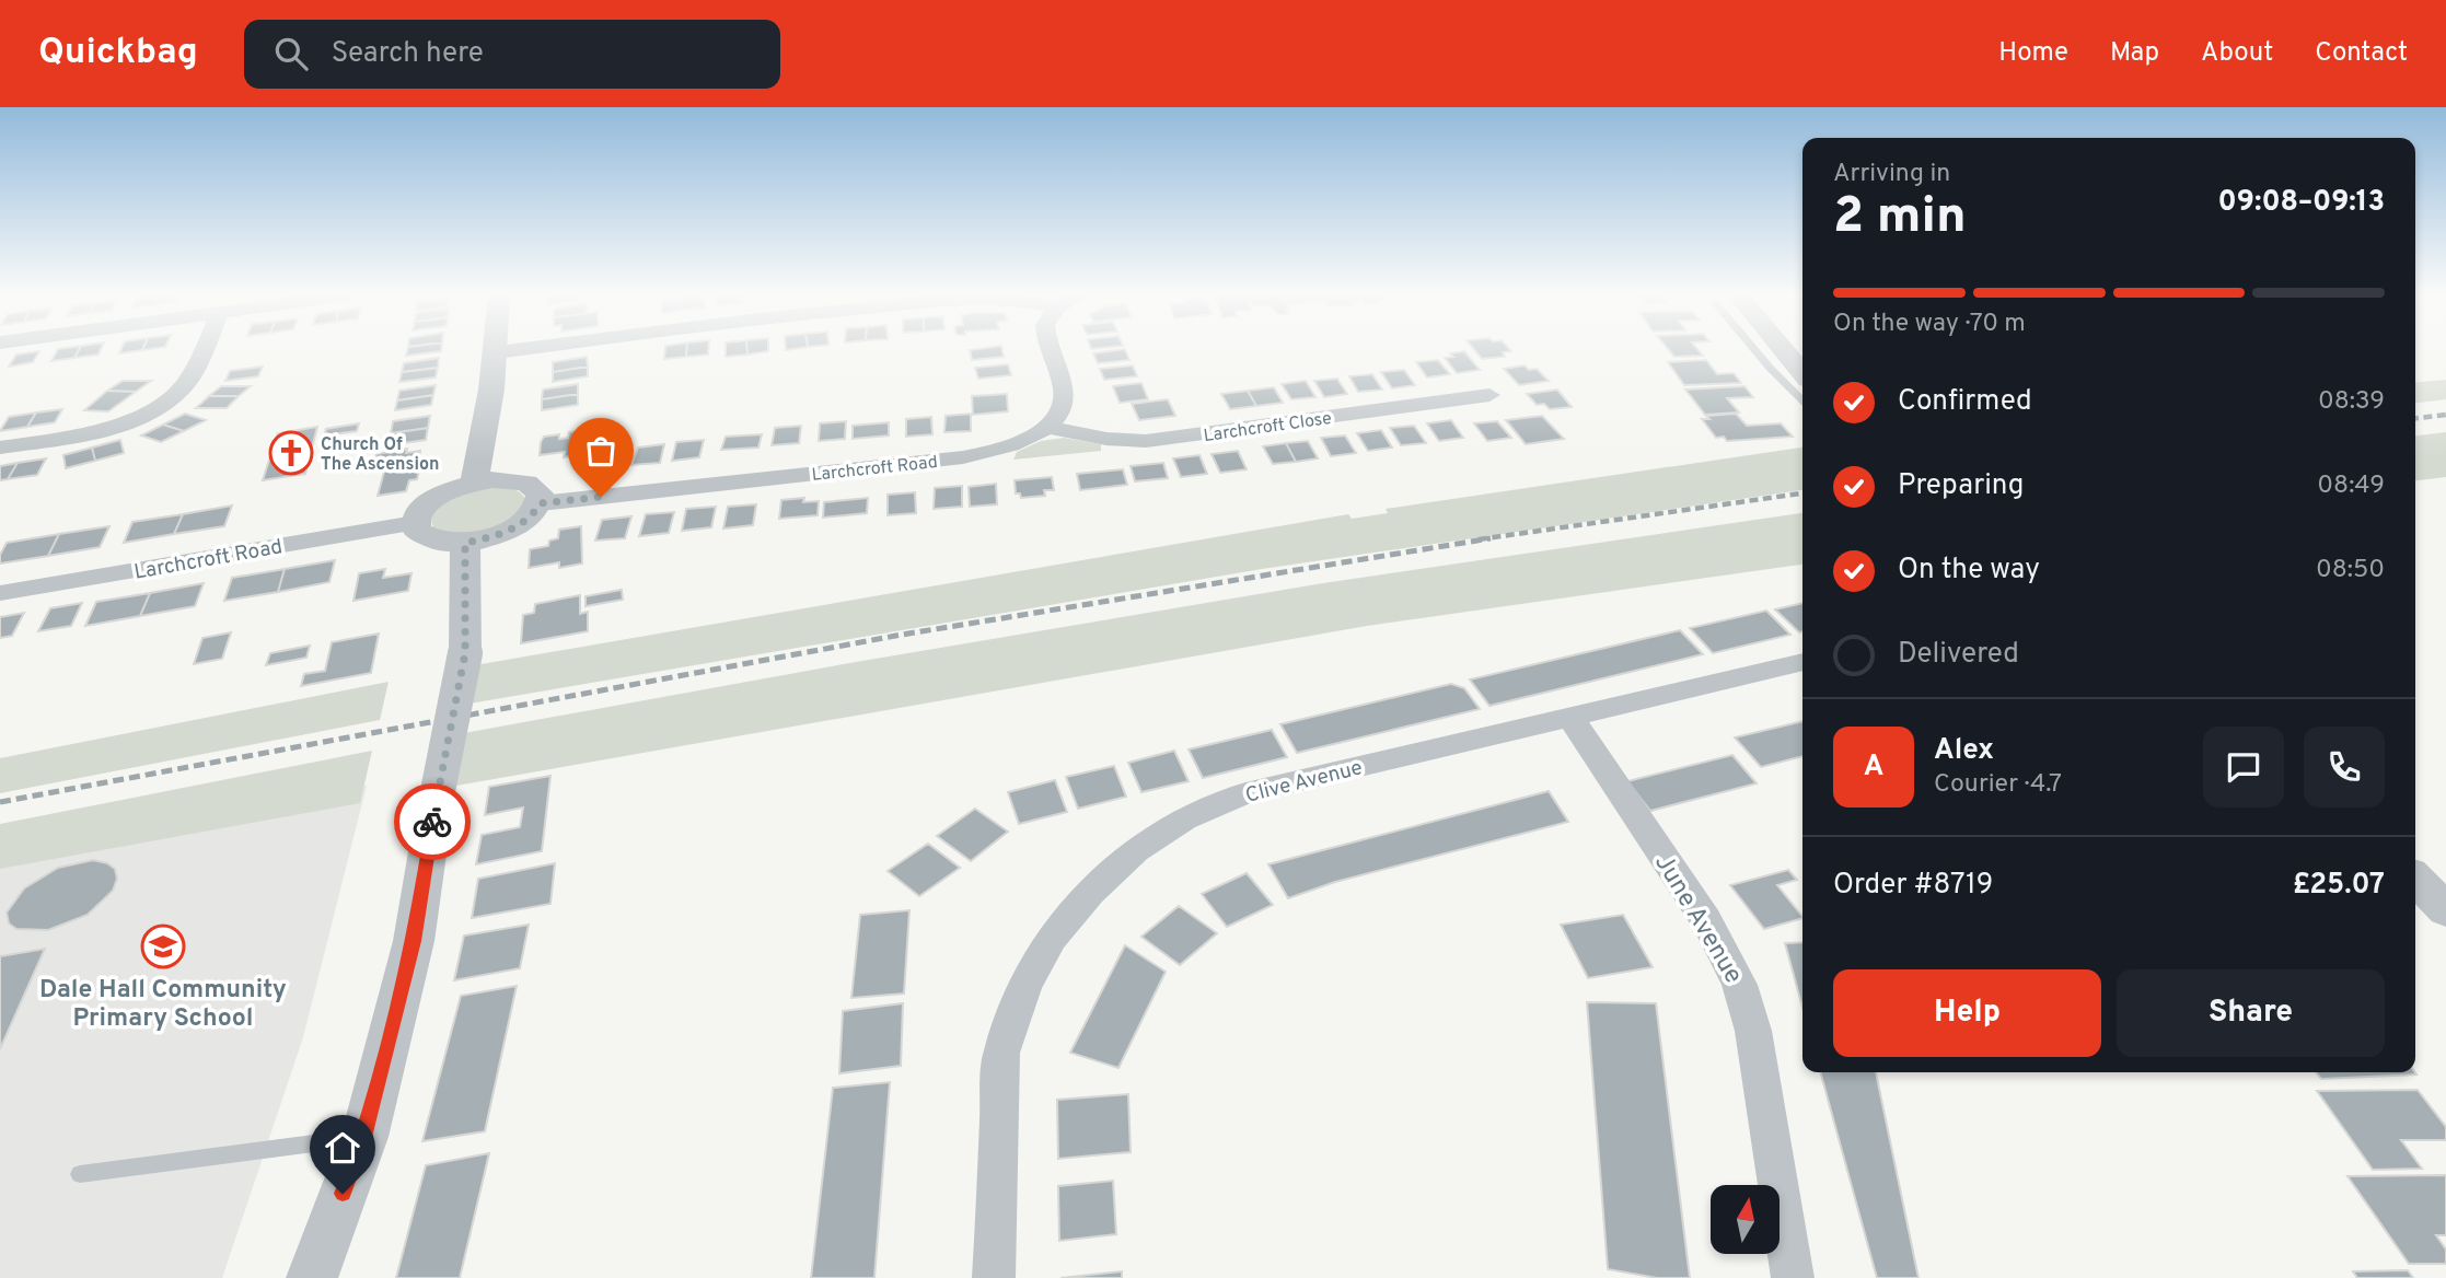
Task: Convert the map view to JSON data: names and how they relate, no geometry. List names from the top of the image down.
{
  "streets": {
    "street": [
      "Larchcroft Close",
      "Larchcroft Road",
      "Clive Avenue",
      "June Avenue"
    ]
  },
  "crossings": [
    ["Larchcroft Close", "Larchcroft Road"],
    ["Clive Avenue", "June Avenue"]
  ],
  "places": {
    "church": ["Church Of The Ascension"],
    "school or university": ["Dale Hall Community Primary School"]
  },
  "north": "top",
  "page": {
    "header": "Quickbag",
    "search": "Search here",
    "nav": [
      "Home",
      "Map",
      "About",
      "Contact"
    ],
    "heading": ["2 min", "Arriving in", "09:08–09:13"],
    "panel": [
      "Alex",
      "Courier · 4.7",
      "Order #8719",
      "£25.07"
    ],
    "bar": "On the way · 70 m",
    "list": [
      ["Confirmed", "08:39"],
      ["Preparing", "08:49"],
      ["On the way", "08:50"],
      "Delivered"
    ],
    "round": "A",
    "buttons": ["Help", "Share"]
  }
}
